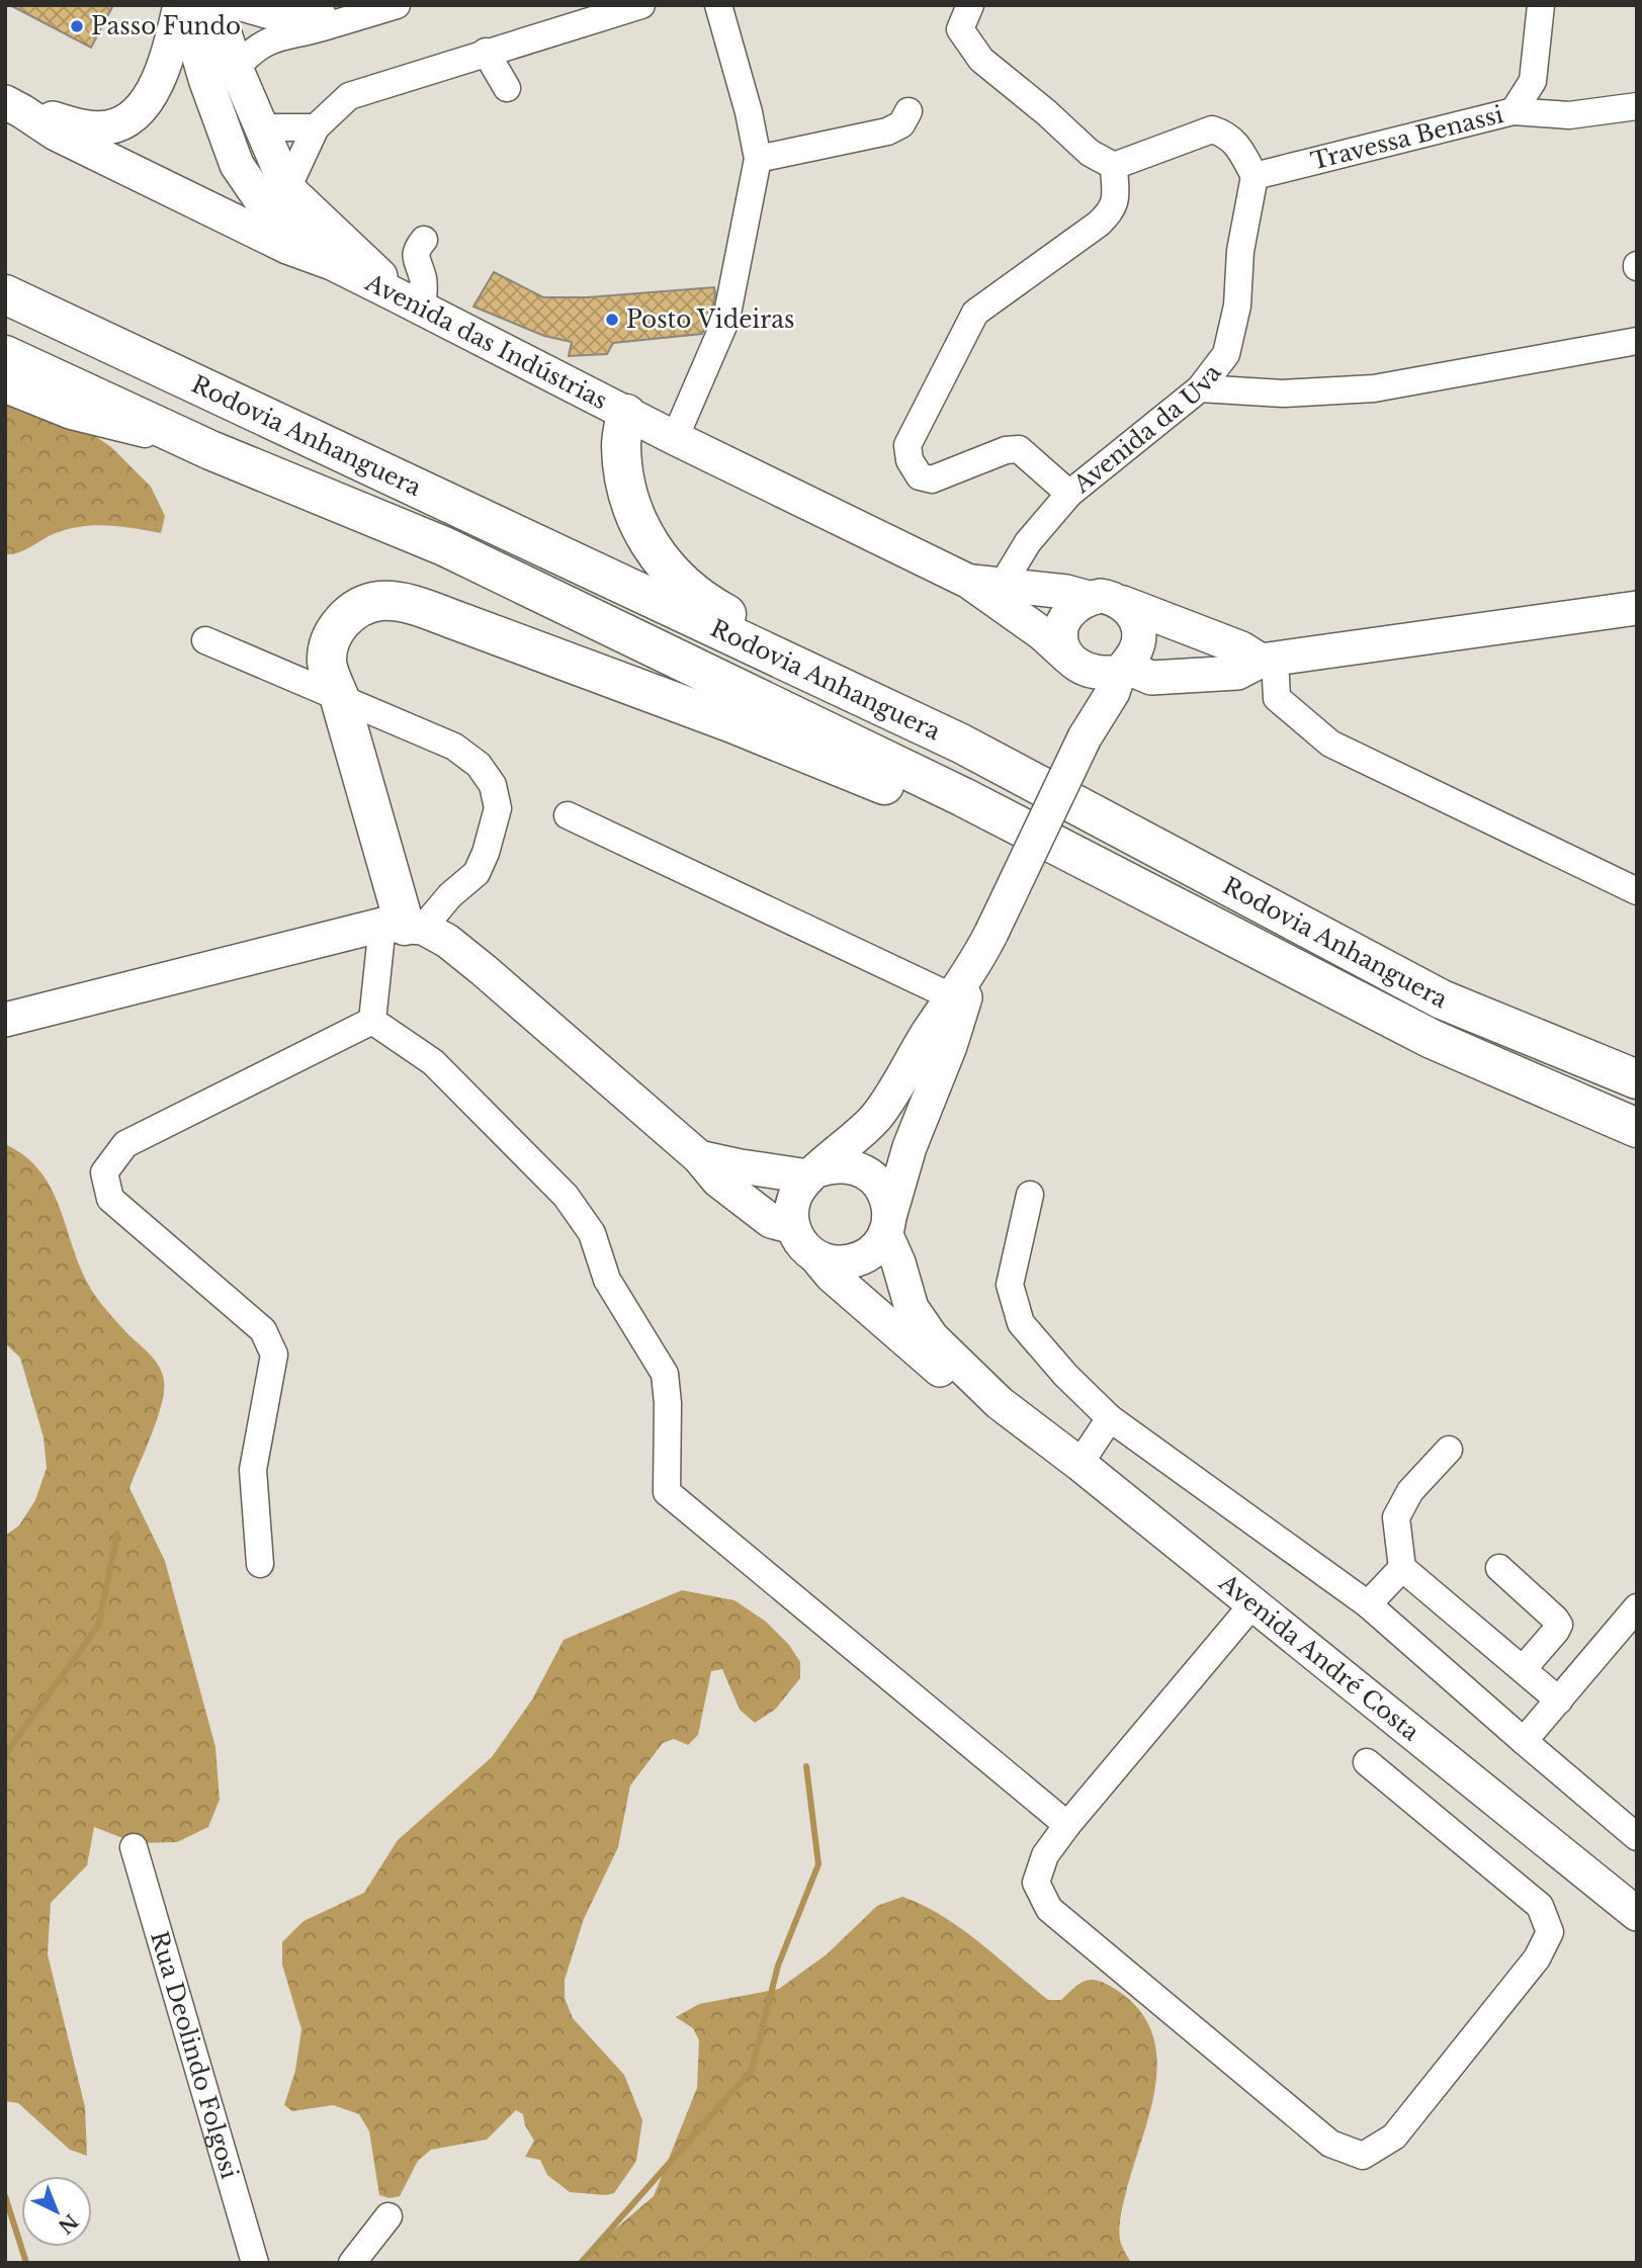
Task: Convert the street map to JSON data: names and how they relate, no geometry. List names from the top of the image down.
{
  "streets": {
    "highway": ["Rodovia Anhanguera"],
    "main road": ["Avenida das Indústrias", "Avenida André Costa"],
    "street": ["Travessa Benassi", "Avenida da Uva", "Rua Deolindo Folgosi"]
  },
  "crossings": [
    ["Travessa Benassi", "Avenida da Uva"],
    ["Avenida das Indústrias", "Avenida da Uva"]
  ],
  "places": ["Passo Fundo", "Posto Videiras"],
  "north": "bottom right"
}
